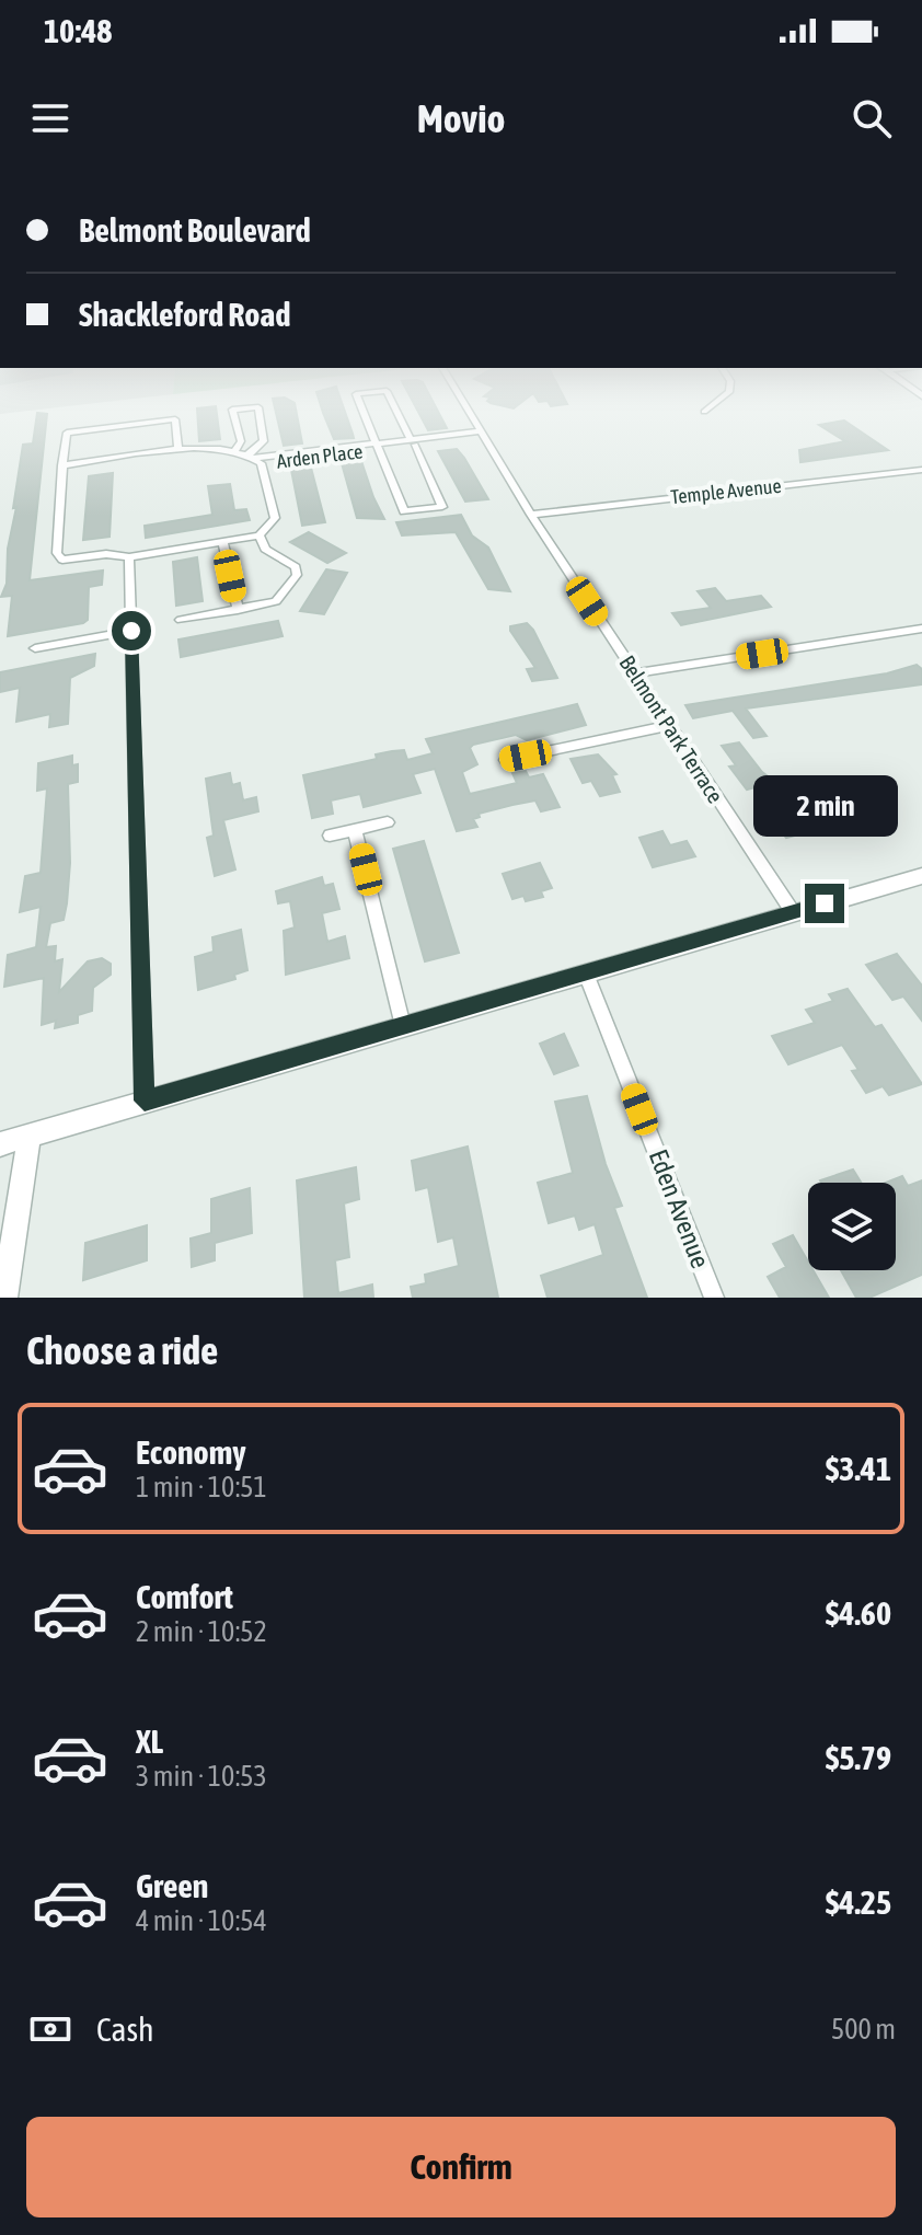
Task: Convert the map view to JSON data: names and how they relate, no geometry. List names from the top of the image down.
{
  "streets": {
    "street": [
      "Arden Place",
      "Temple Avenue",
      "Belmont Park Terrace",
      "Eden Avenue"
    ]
  },
  "crossings": [
    ["Arden Place", "Belmont Park Terrace"],
    ["Temple Avenue", "Belmont Park Terrace"]
  ],
  "page": {
    "status": "10:48",
    "header": "Movio",
    "banner": ["Belmont Boulevard", "Shackleford Road"],
    "bubble": "2 min",
    "heading": "Choose a ride",
    "list": [
      {
        "name": "Economy",
        "note": "1 min · 10:51",
        "value": "$3.41"
      },
      {
        "name": "Comfort",
        "note": "2 min · 10:52",
        "value": "$4.60"
      },
      {
        "name": "XL",
        "note": "3 min · 10:53",
        "value": "$5.79"
      },
      {
        "name": "Green",
        "note": "4 min · 10:54",
        "value": "$4.25"
      }
    ],
    "pay": ["Cash", "500 m"],
    "buttons": "Confirm"
  }
}
